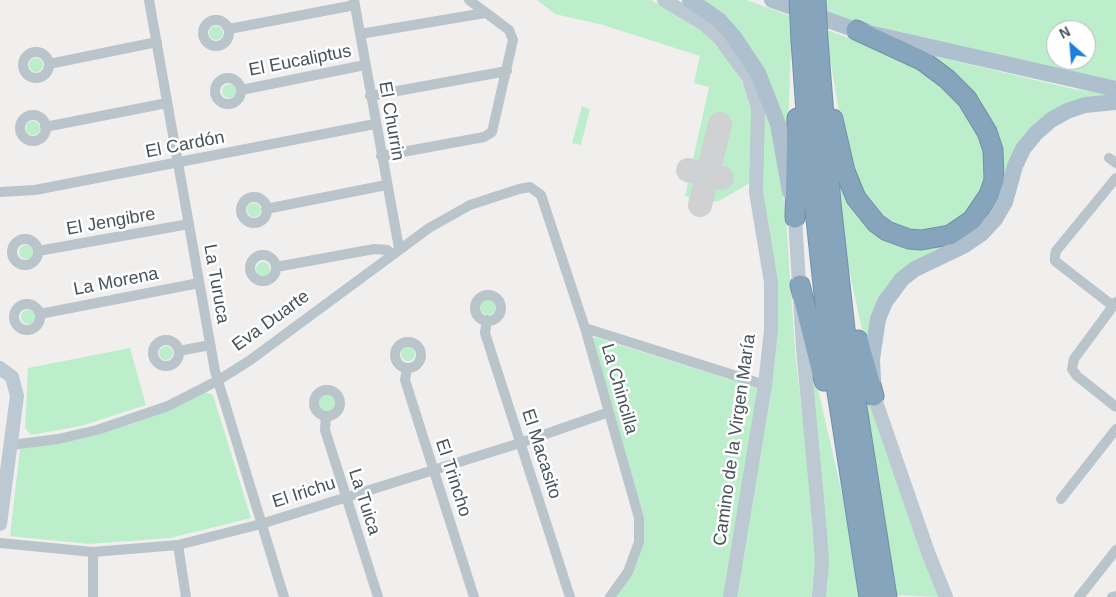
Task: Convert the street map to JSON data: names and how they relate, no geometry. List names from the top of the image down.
{
  "streets": {
    "street": [
      "El Eucaliptus",
      "El Churrin",
      "El Cardón",
      "El Jengibre",
      "La Morena",
      "La Turuca",
      "Eva Duarte",
      "La Chincilla",
      "Camino de la Virgen María",
      "El Macasito",
      "El Trincho",
      "El Irichu",
      "La Tuica"
    ]
  },
  "crossings": [
    ["El Eucaliptus", "El Churrin"],
    ["El Churrin", "El Cardón"],
    ["El Churrin", "Eva Duarte"],
    ["El Cardón", "La Turuca"],
    ["El Jengibre", "La Turuca"],
    ["La Morena", "La Turuca"],
    ["La Turuca", "Eva Duarte"],
    ["La Turuca", "El Irichu"],
    ["Eva Duarte", "La Chincilla"],
    ["La Chincilla", "El Irichu"],
    ["El Macasito", "El Irichu"],
    ["El Trincho", "El Irichu"],
    ["El Irichu", "La Tuica"]
  ],
  "north": "top left"
}
